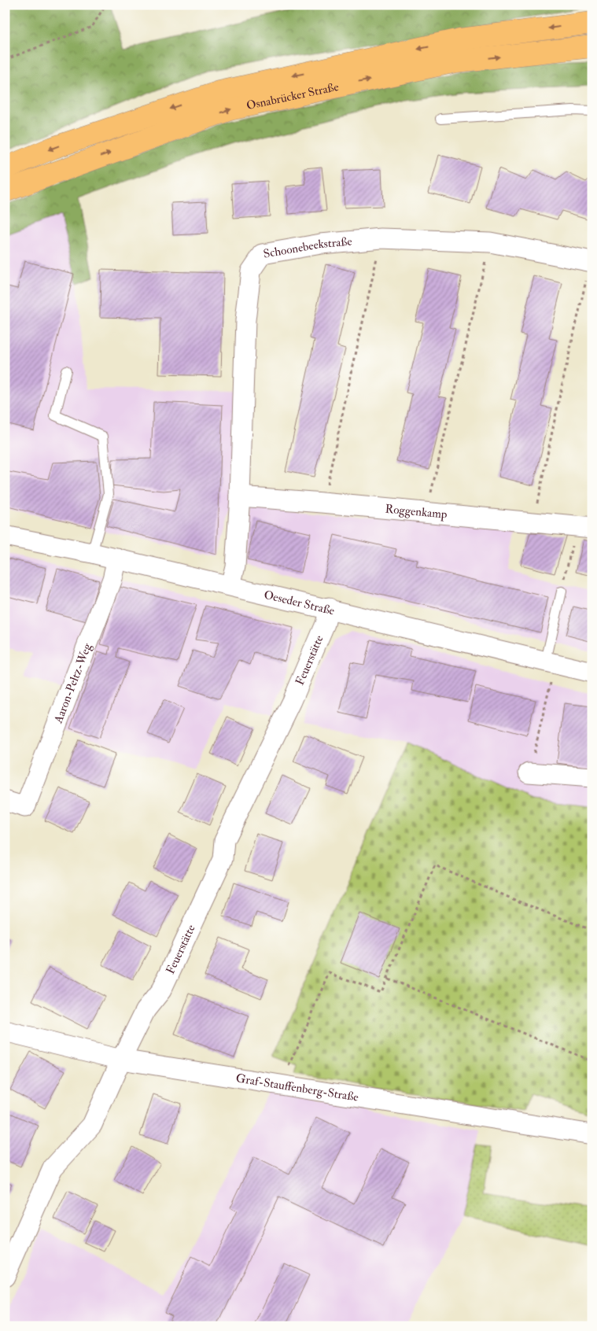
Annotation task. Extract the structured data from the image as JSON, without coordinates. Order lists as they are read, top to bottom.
{
  "streets": {
    "highway": ["Osnabrücker Straße"],
    "street": [
      "Schoonebeekstraße",
      "Roggenkamp",
      "Oeseder Straße",
      "Feuerstätte",
      "Aaron-Peltz-Weg",
      "Graf-Stauffenberg-Straße"
    ]
  },
  "crossings": [
    ["Schoonebeekstraße", "Roggenkamp"],
    ["Schoonebeekstraße", "Oeseder Straße"],
    ["Oeseder Straße", "Feuerstätte"],
    ["Oeseder Straße", "Aaron-Peltz-Weg"],
    ["Feuerstätte", "Graf-Stauffenberg-Straße"]
  ]
}
